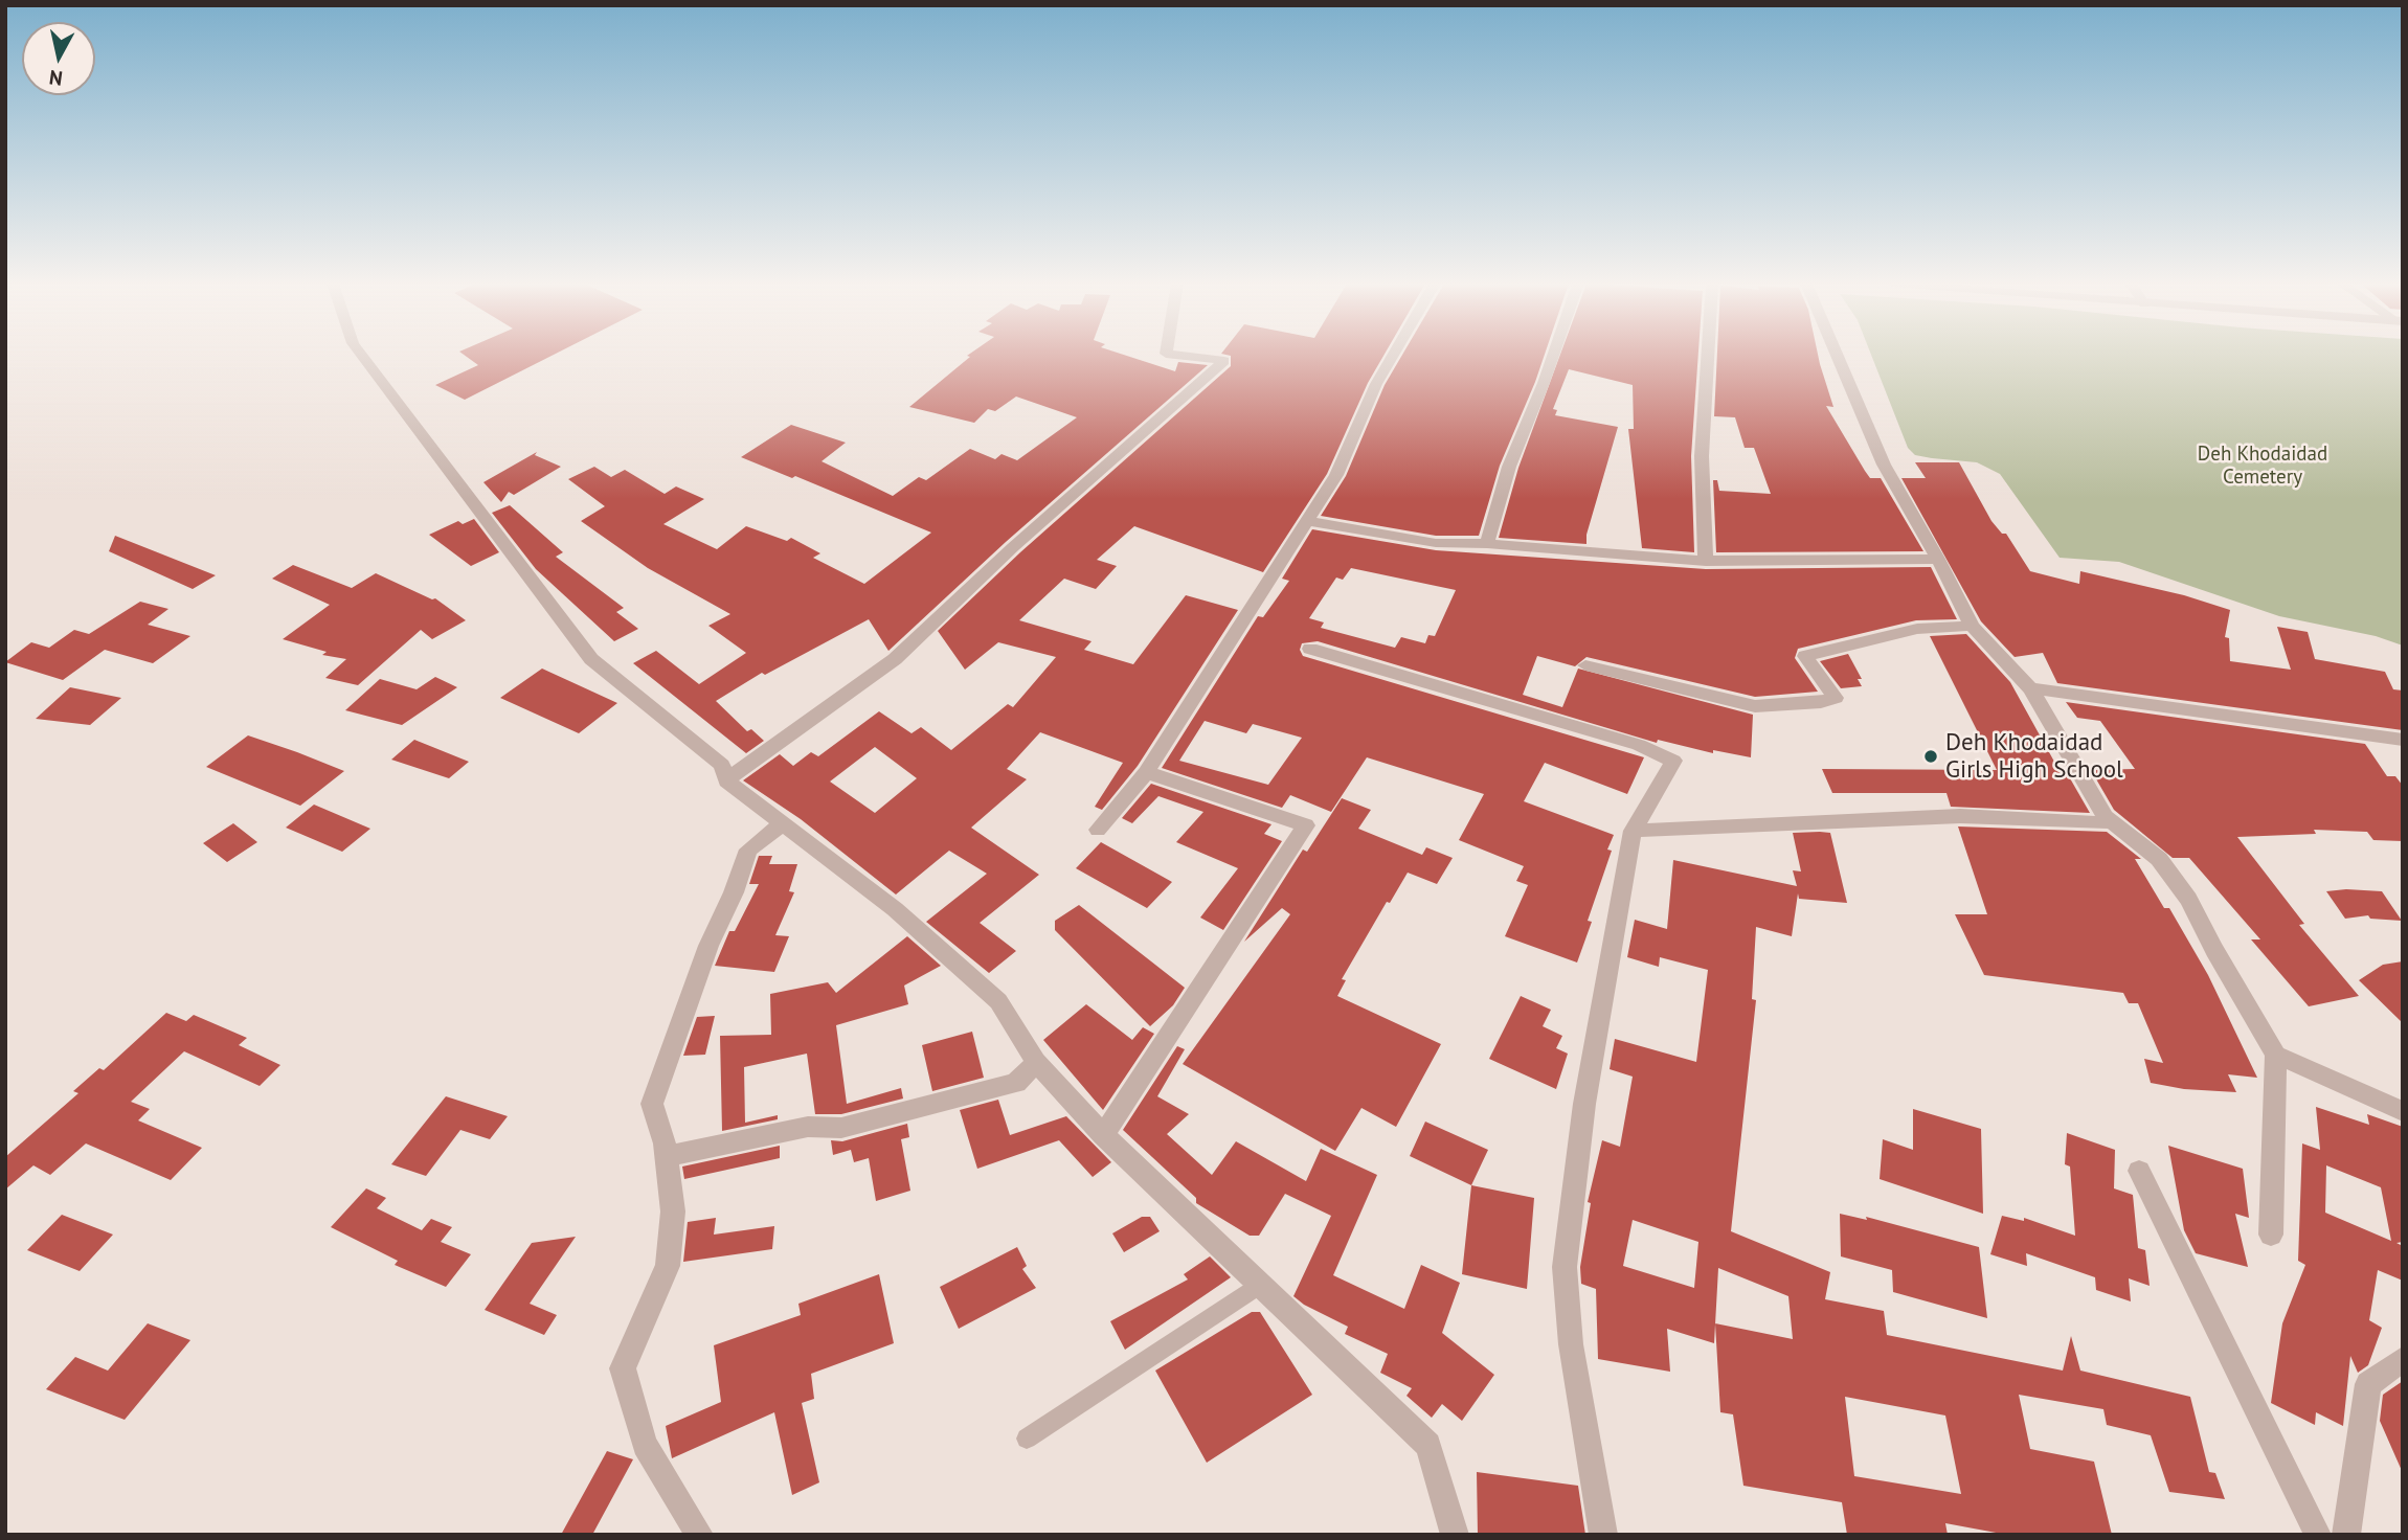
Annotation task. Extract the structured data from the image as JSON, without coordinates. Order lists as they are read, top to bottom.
{
  "parks": ["Deh Khodaidad Cemetery"],
  "places": ["Deh Khodaidad Girls High School"],
  "north": "bottom"
}
